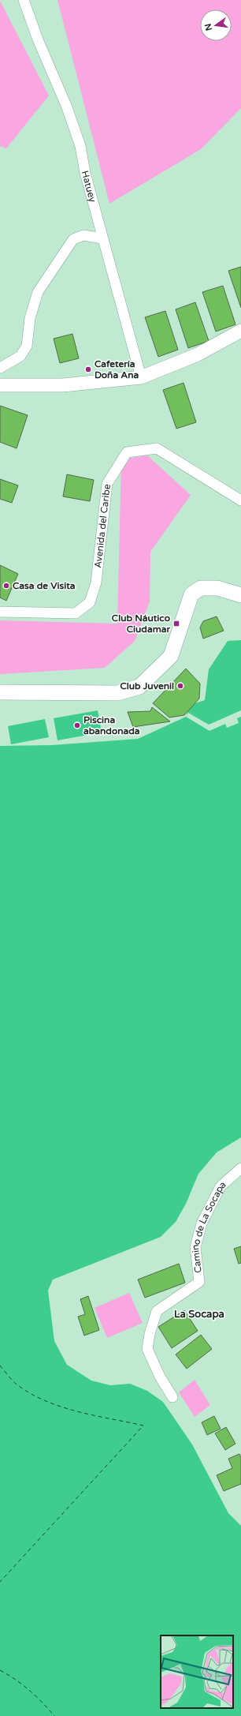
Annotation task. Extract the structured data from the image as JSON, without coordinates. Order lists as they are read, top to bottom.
{
  "streets": {
    "street": ["Hatuey", "Avenida del Caribe", "Camino de La Socapa"]
  },
  "districts": ["La Socapa"],
  "places": {
    "other": [
      "Cafetería Doña Ana",
      "Casa de Visita",
      "Club Juvenil",
      "Piscina abandonada"
    ],
    "transit": ["Club Náutico Ciudamar"]
  },
  "north": "left"
}
